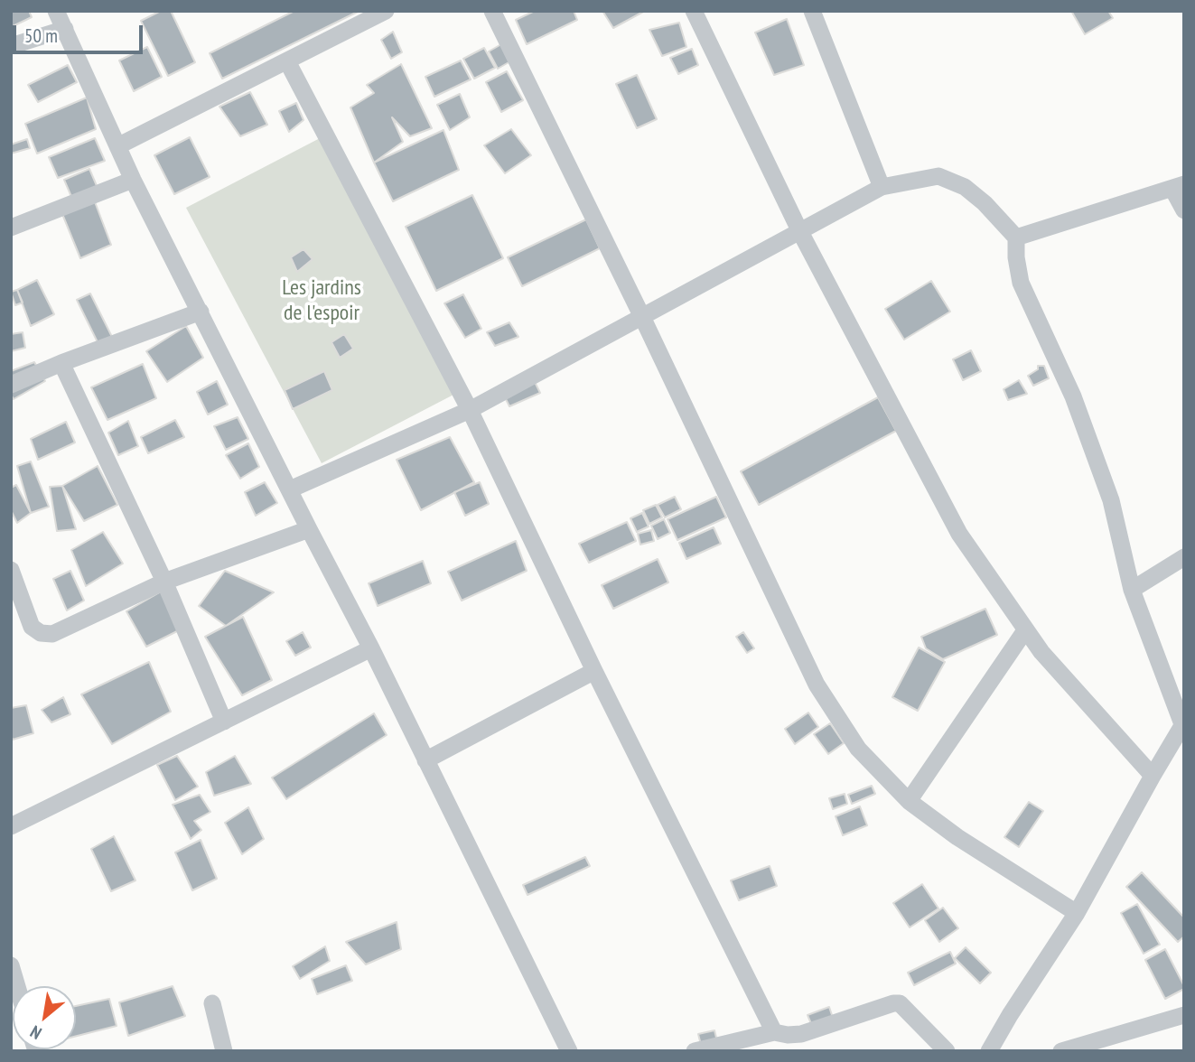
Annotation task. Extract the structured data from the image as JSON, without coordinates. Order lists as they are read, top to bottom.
{
  "parks": ["Les jardins de l'espoir"],
  "scale_bar": "50 m",
  "north": "bottom left"
}
